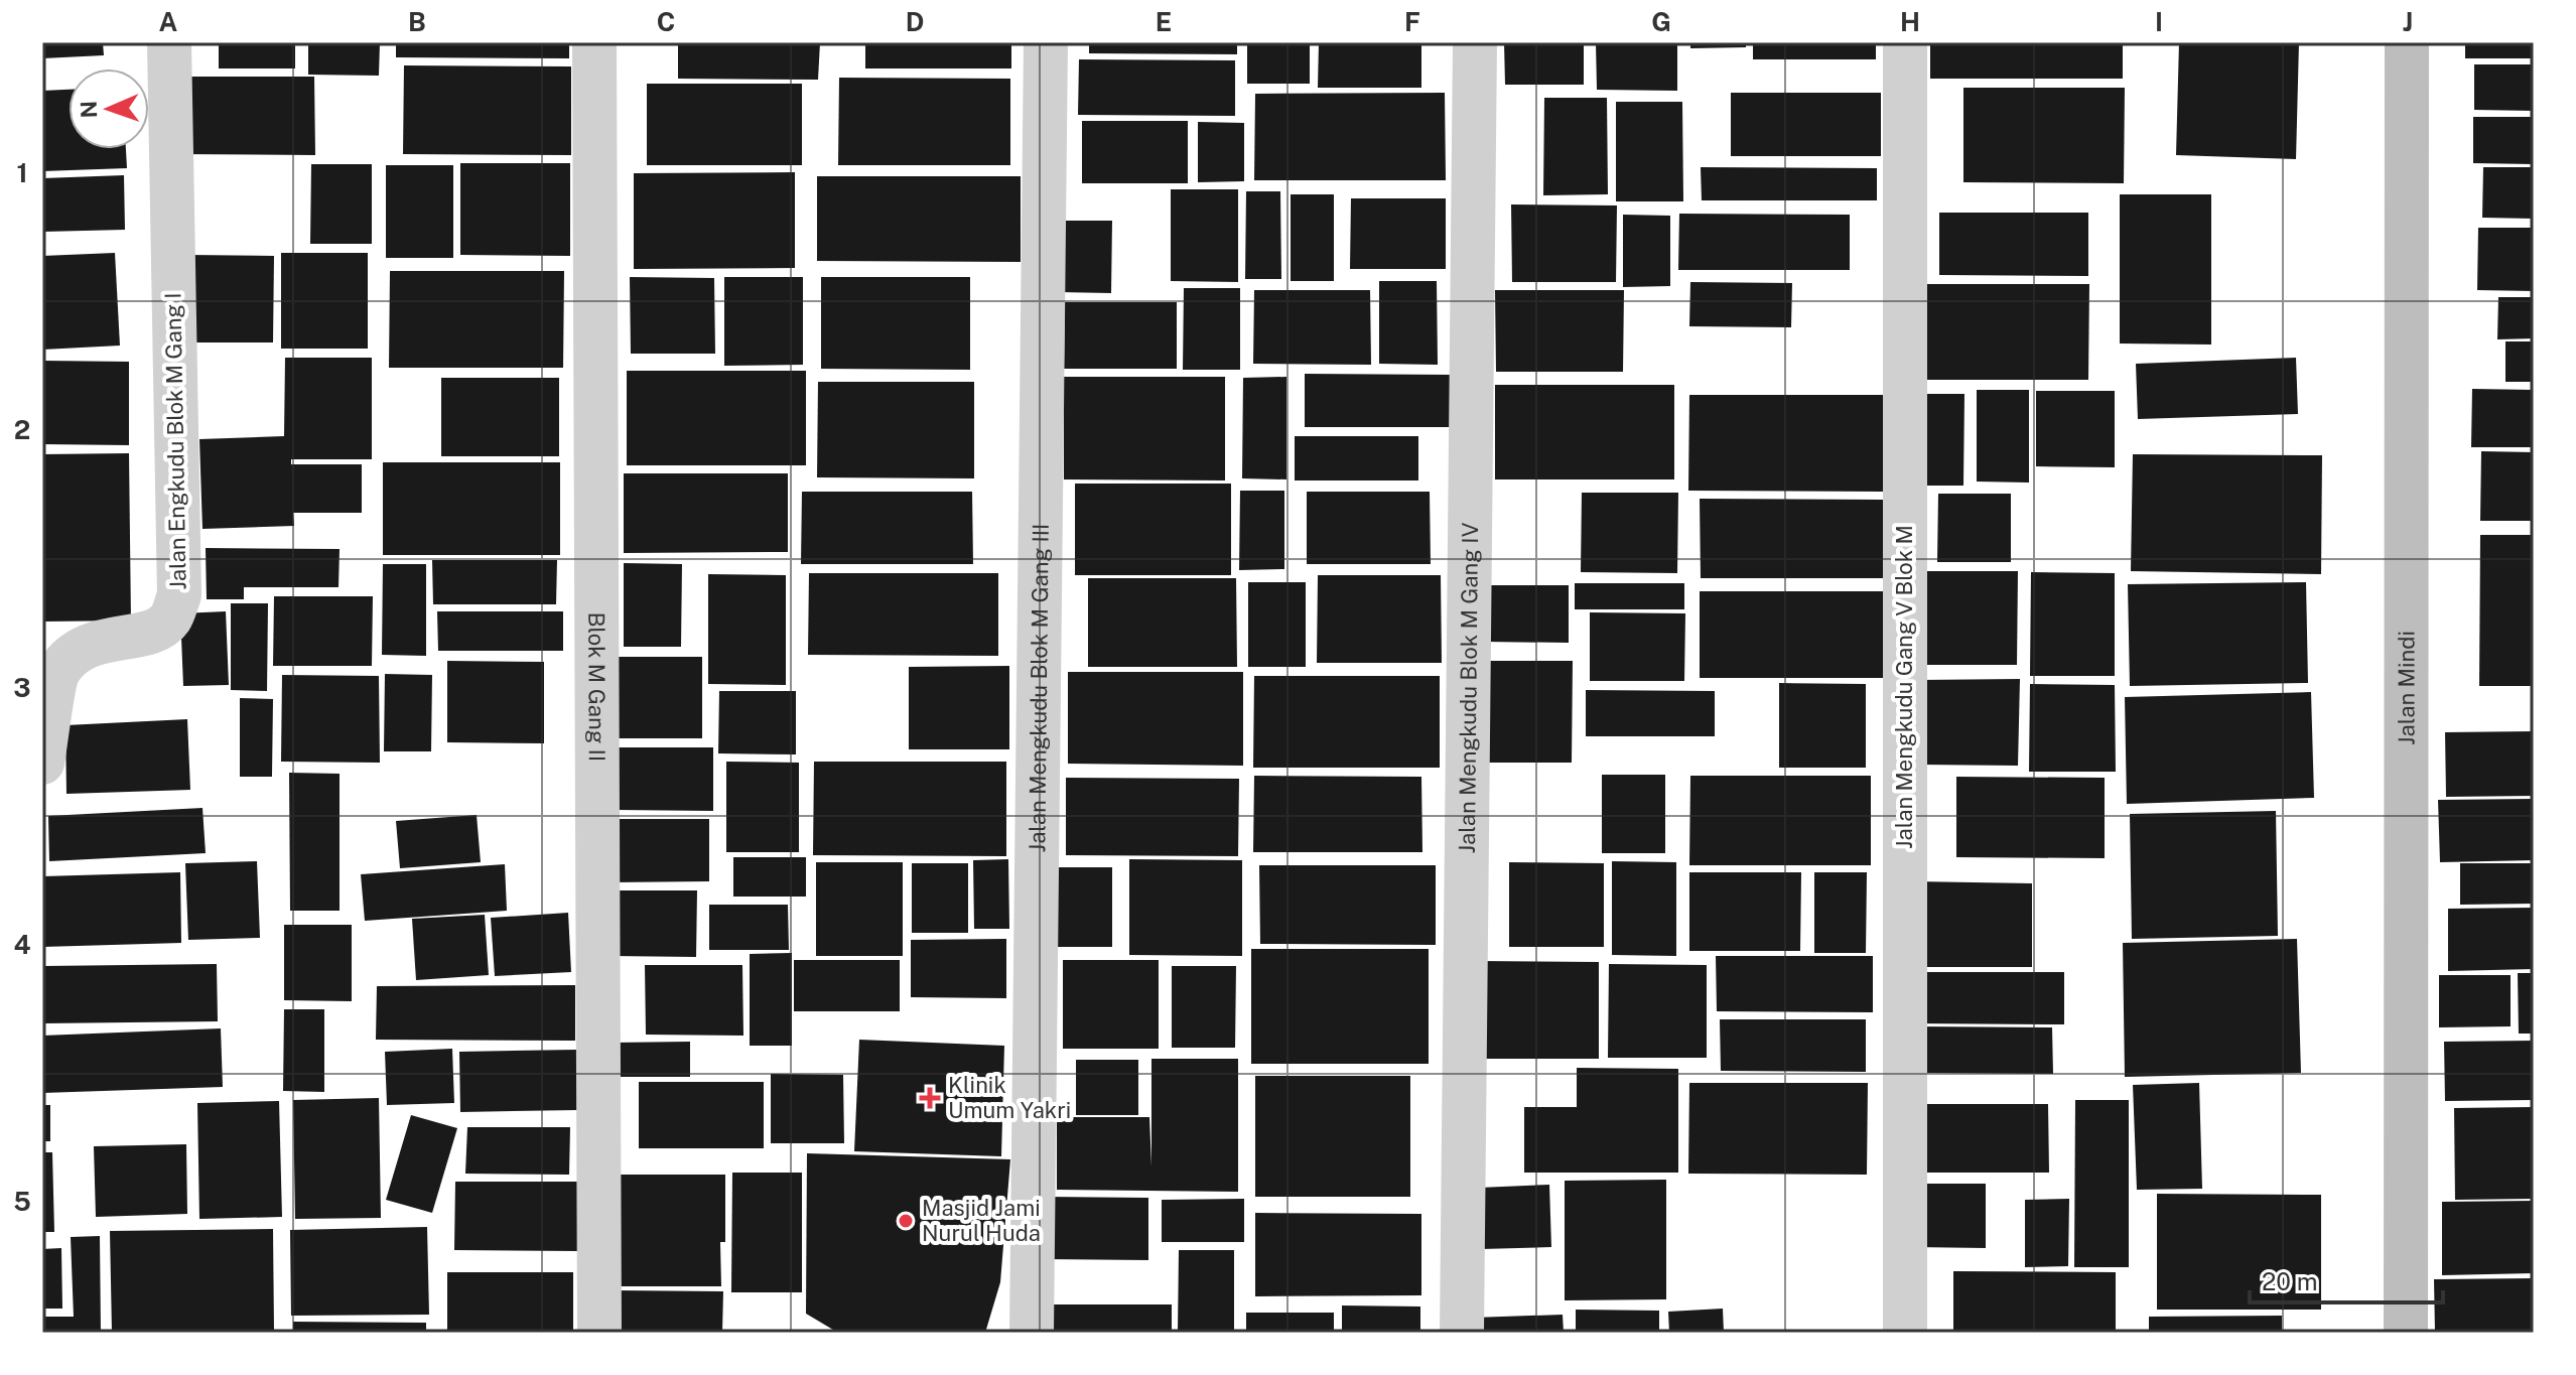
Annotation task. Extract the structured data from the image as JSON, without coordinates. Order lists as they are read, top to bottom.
{
  "streets": {
    "street": [
      "Jalan Engkudu Blok M Gang I",
      "Blok M Gang II",
      "Jalan Mengkudu Blok M Gang III",
      "Jalan Mengkudu Gang V Blok M",
      "Jalan Mindi",
      "Jalan Mengkudu Blok M Gang IV"
    ]
  },
  "places": {
    "health": ["Klinik Umum Yakri"],
    "other": ["Masjid Jami Nurul Huda"]
  },
  "scale_bar": "20 m",
  "north": "left",
  "grid": {
    "columns": [
      "A",
      "B",
      "C",
      "D",
      "E",
      "F",
      "G",
      "H",
      "I",
      "J"
    ],
    "rows": [
      "1",
      "2",
      "3",
      "4",
      "5"
    ]
  }
}
